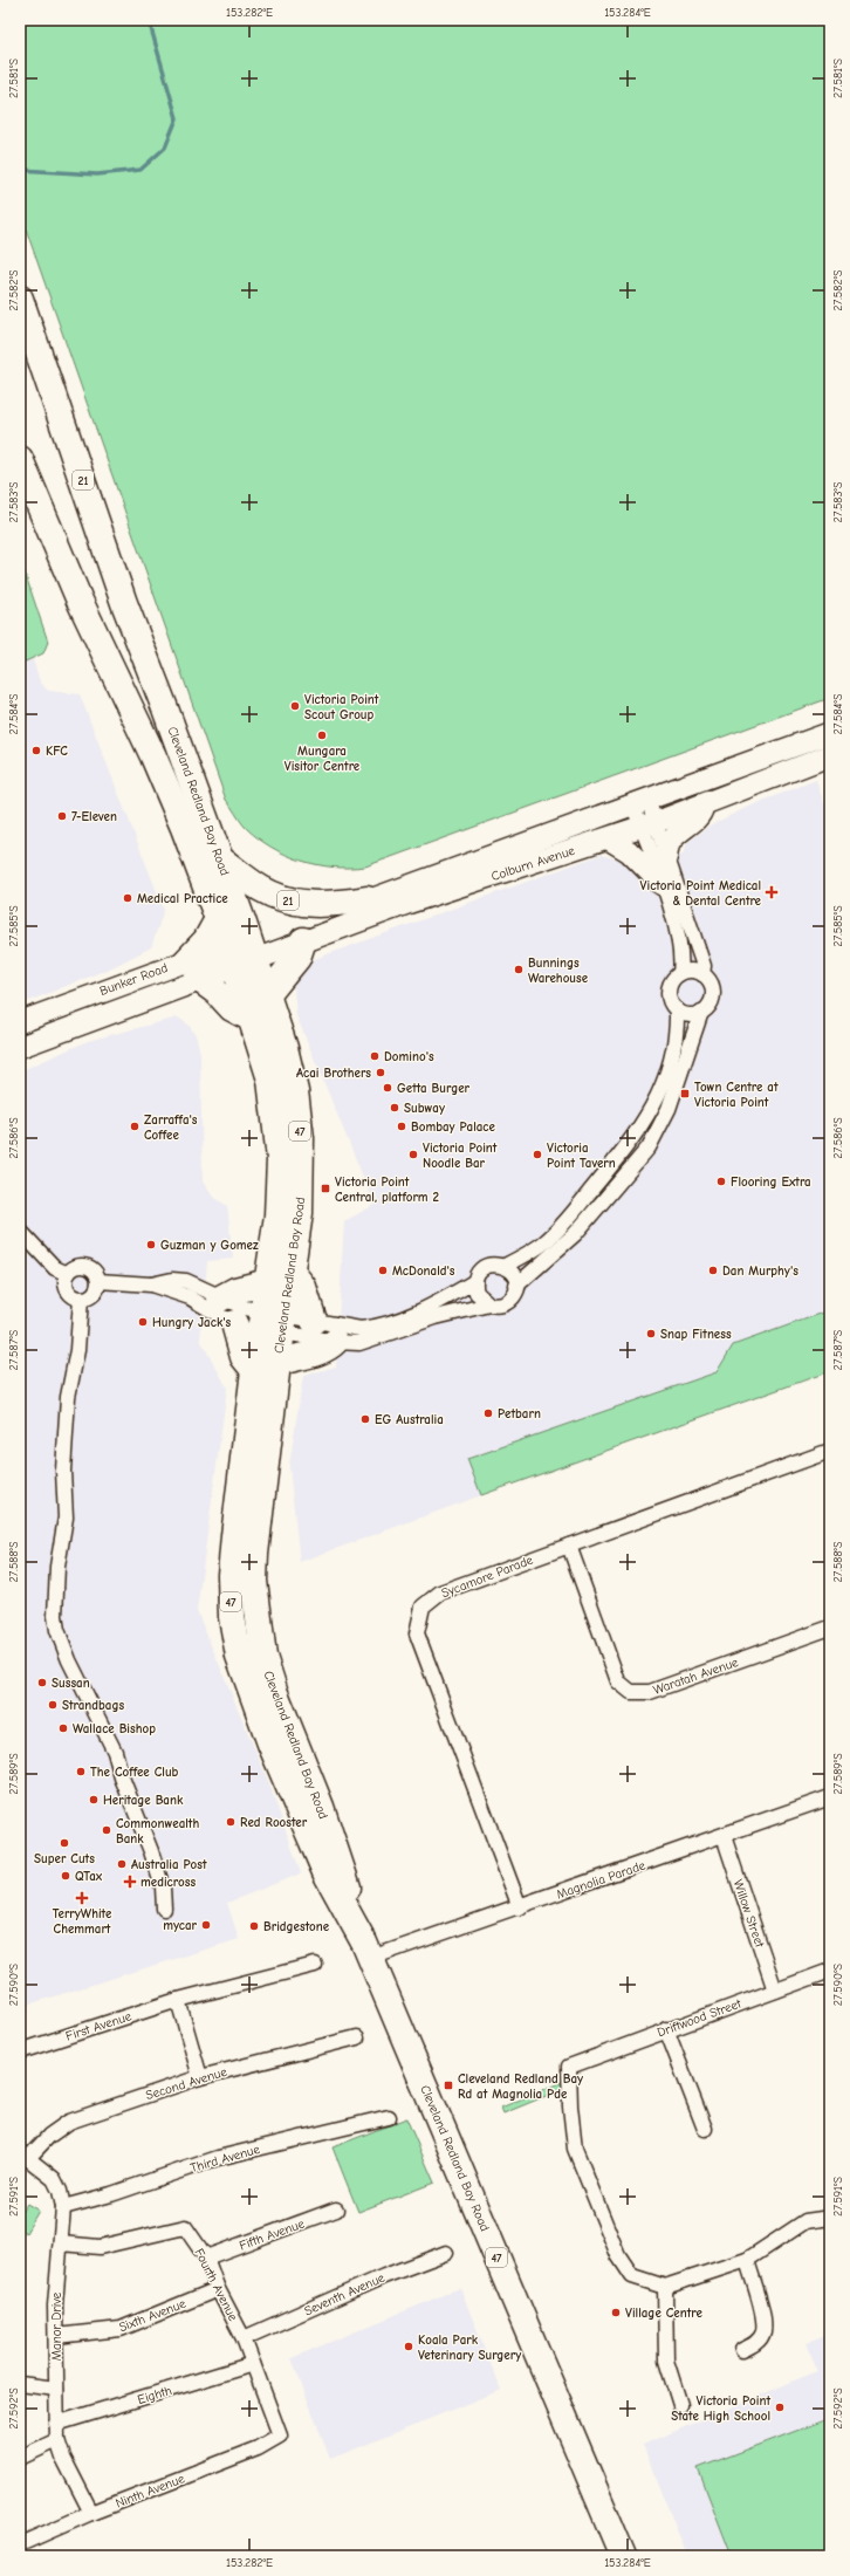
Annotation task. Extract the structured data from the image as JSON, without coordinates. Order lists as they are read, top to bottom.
{
  "streets": {
    "highway": ["21", "Cleveland Redland Bay Road", "47"],
    "main road": ["Colburn Avenue", "Bunker Road"],
    "street": [
      "Sycamore Parade",
      "Waratah Avenue",
      "Magnolia Parade",
      "Willow Street",
      "Driftwood Street",
      "First Avenue",
      "Second Avenue",
      "Third Avenue",
      "Fifth Avenue",
      "Fourth Avenue",
      "Seventh Avenue",
      "Sixth Avenue",
      "Manor Drive",
      "Eighth",
      "Ninth Avenue"
    ]
  },
  "crossings": [
    ["21", "Cleveland Redland Bay Road"],
    ["21", "Colburn Avenue"],
    ["Cleveland Redland Bay Road", "Colburn Avenue"],
    ["Cleveland Redland Bay Road", "Bunker Road"],
    ["Cleveland Redland Bay Road", "Magnolia Parade"],
    ["Colburn Avenue", "Bunker Road"],
    ["Sycamore Parade", "Waratah Avenue"],
    ["Sycamore Parade", "Magnolia Parade"],
    ["Magnolia Parade", "Willow Street"],
    ["Willow Street", "Driftwood Street"],
    ["Second Avenue", "Manor Drive"],
    ["Third Avenue", "Manor Drive"],
    ["Fifth Avenue", "Fourth Avenue"],
    ["Fourth Avenue", "Seventh Avenue"],
    ["Fourth Avenue", "Sixth Avenue"],
    ["Fourth Avenue", "Manor Drive"],
    ["Fourth Avenue", "Eighth"],
    ["Fourth Avenue", "Ninth Avenue"],
    ["Sixth Avenue", "Manor Drive"],
    ["Manor Drive", "Eighth"],
    ["Manor Drive", "Ninth Avenue"]
  ],
  "places": {
    "other": [
      "Victoria Point Scout Group",
      "Mungara Visitor Centre",
      "KFC",
      "7-Eleven",
      "Medical Practice",
      "Bunnings Warehouse",
      "Domino's",
      "Acai Brothers",
      "Getta Burger",
      "Subway",
      "Zarraffa's Coffee",
      "Bombay Palace",
      "Victoria Point Noodle Bar",
      "Victoria Point Tavern",
      "Flooring Extra",
      "Guzman y Gomez",
      "McDonald's",
      "Dan Murphy's",
      "Hungry Jack's",
      "Snap Fitness",
      "Petbarn",
      "EG Australia",
      "Sussan",
      "Strandbags",
      "Wallace Bishop",
      "The Coffee Club",
      "Heritage Bank",
      "Red Rooster",
      "Commonwealth Bank",
      "Super Cuts",
      "Australia Post",
      "QTax",
      "mycar",
      "Bridgestone",
      "Village Centre",
      "Koala Park Veterinary Surgery",
      "Victoria Point State High School"
    ],
    "health": ["Victoria Point Medical & Dental Centre", "medicross", "TerryWhite Chemmart"],
    "transit": ["Town Centre at Victoria Point", "Victoria Point Central, platform 2", "Cleveland Redland Bay Rd at Magnolia Pde"]
  },
  "coordinates": [
    "153.282°E",
    "153.284°E",
    "27.581°S",
    "27.582°S",
    "27.583°S",
    "27.584°S",
    "27.585°S",
    "27.586°S",
    "27.587°S",
    "27.588°S",
    "27.589°S",
    "27.590°S",
    "27.591°S",
    "27.592°S"
  ]
}
